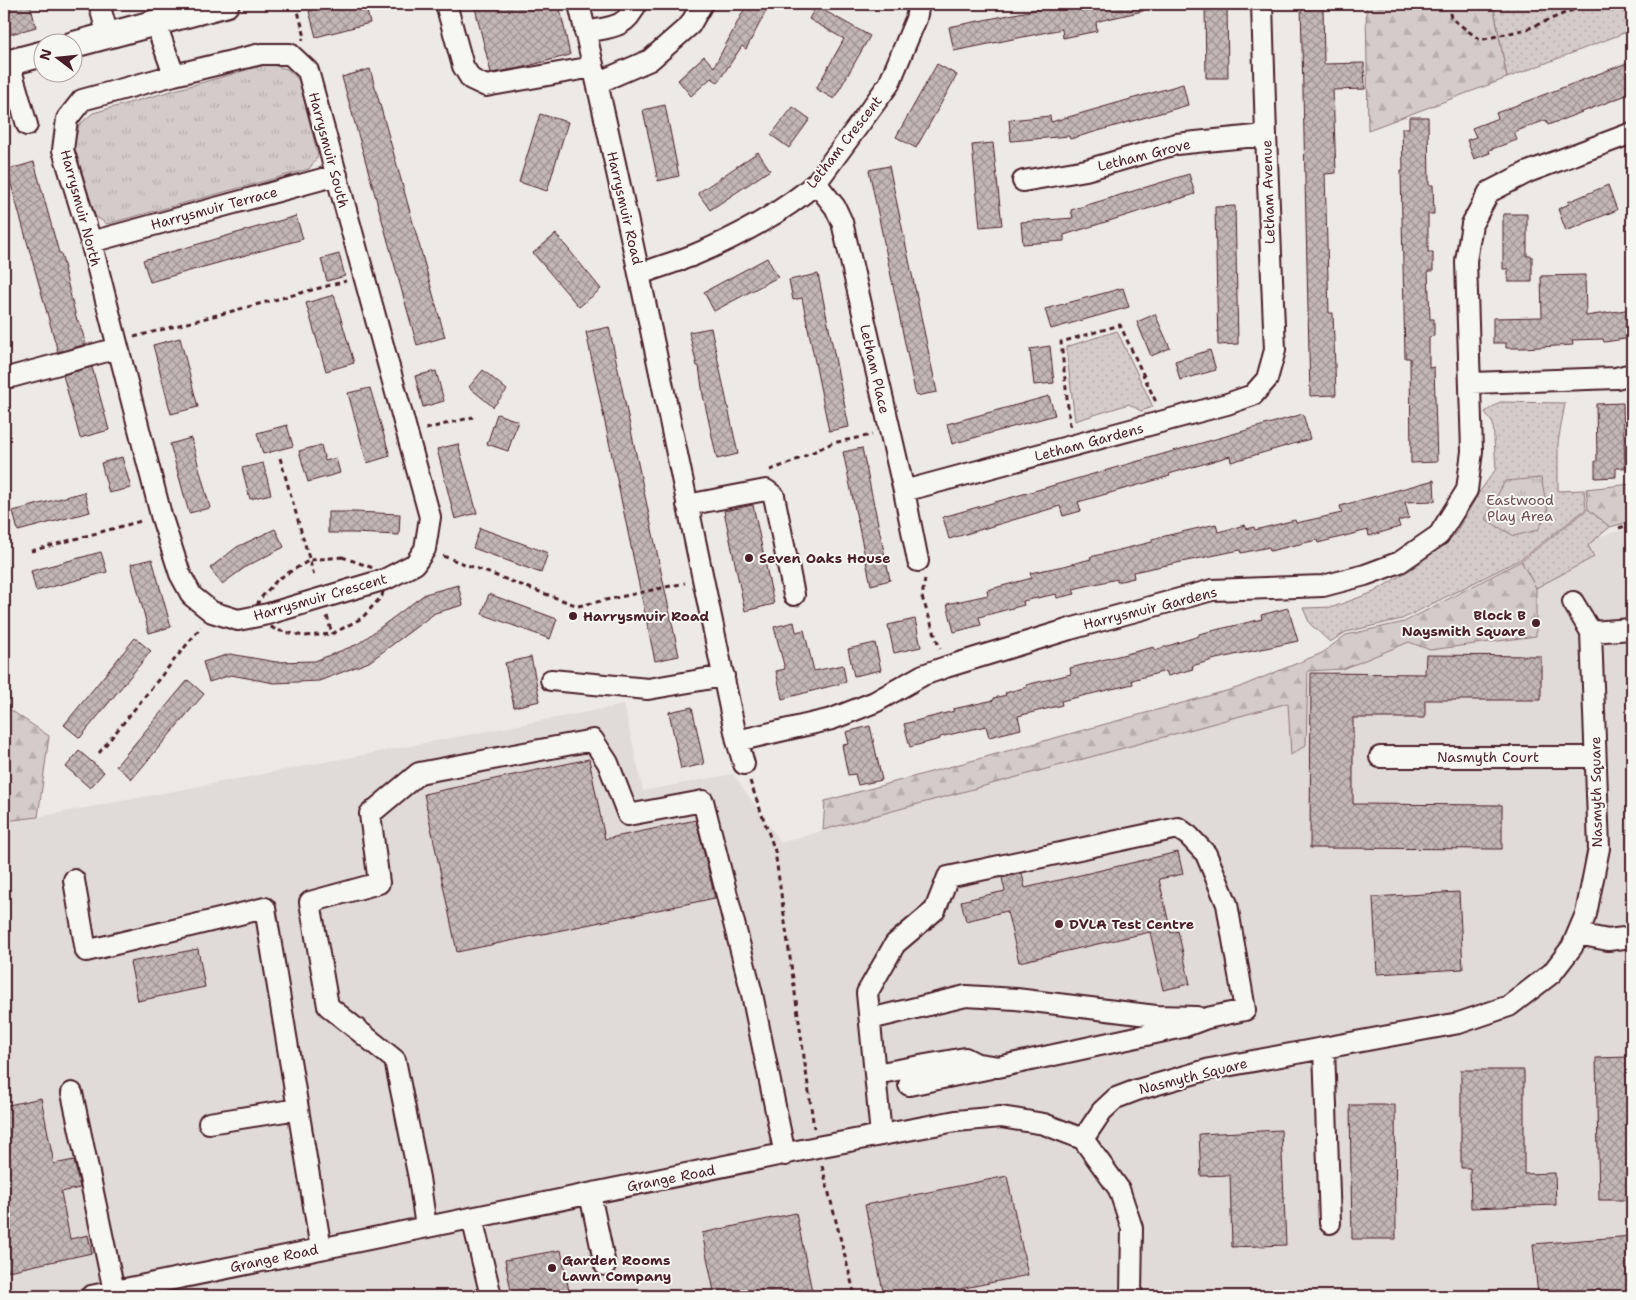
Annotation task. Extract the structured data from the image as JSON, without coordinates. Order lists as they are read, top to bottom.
{
  "streets": {
    "street": [
      "Letham Crescent",
      "Harrysmuir South",
      "Letham Grove",
      "Letham Avenue",
      "Harrysmuir North",
      "Harrysmuir Terrace",
      "Harrysmuir Road",
      "Letham Place",
      "Letham Gardens",
      "Harrysmuir Crescent",
      "Harrysmuir Gardens",
      "Nasmyth Court",
      "Nasmyth Square",
      "Grange Road"
    ]
  },
  "crossings": [
    ["Letham Crescent", "Harrysmuir Road"],
    ["Letham Crescent", "Letham Place"],
    ["Harrysmuir South", "Harrysmuir Terrace"],
    ["Letham Grove", "Letham Avenue"],
    ["Letham Avenue", "Letham Gardens"],
    ["Harrysmuir North", "Harrysmuir Terrace"],
    ["Harrysmuir North", "Harrysmuir Crescent"],
    ["Harrysmuir Road", "Harrysmuir Gardens"],
    ["Letham Place", "Letham Gardens"],
    ["Nasmyth Court", "Nasmyth Square"],
    ["Nasmyth Square", "Grange Road"]
  ],
  "parks": ["Eastwood Play Area"],
  "places": [
    "Seven Oaks House",
    "Harrysmuir Road",
    "Block B Naysmith Square",
    "DVLA Test Centre",
    "Garden Rooms Lawn Company"
  ],
  "north": "left"
}
